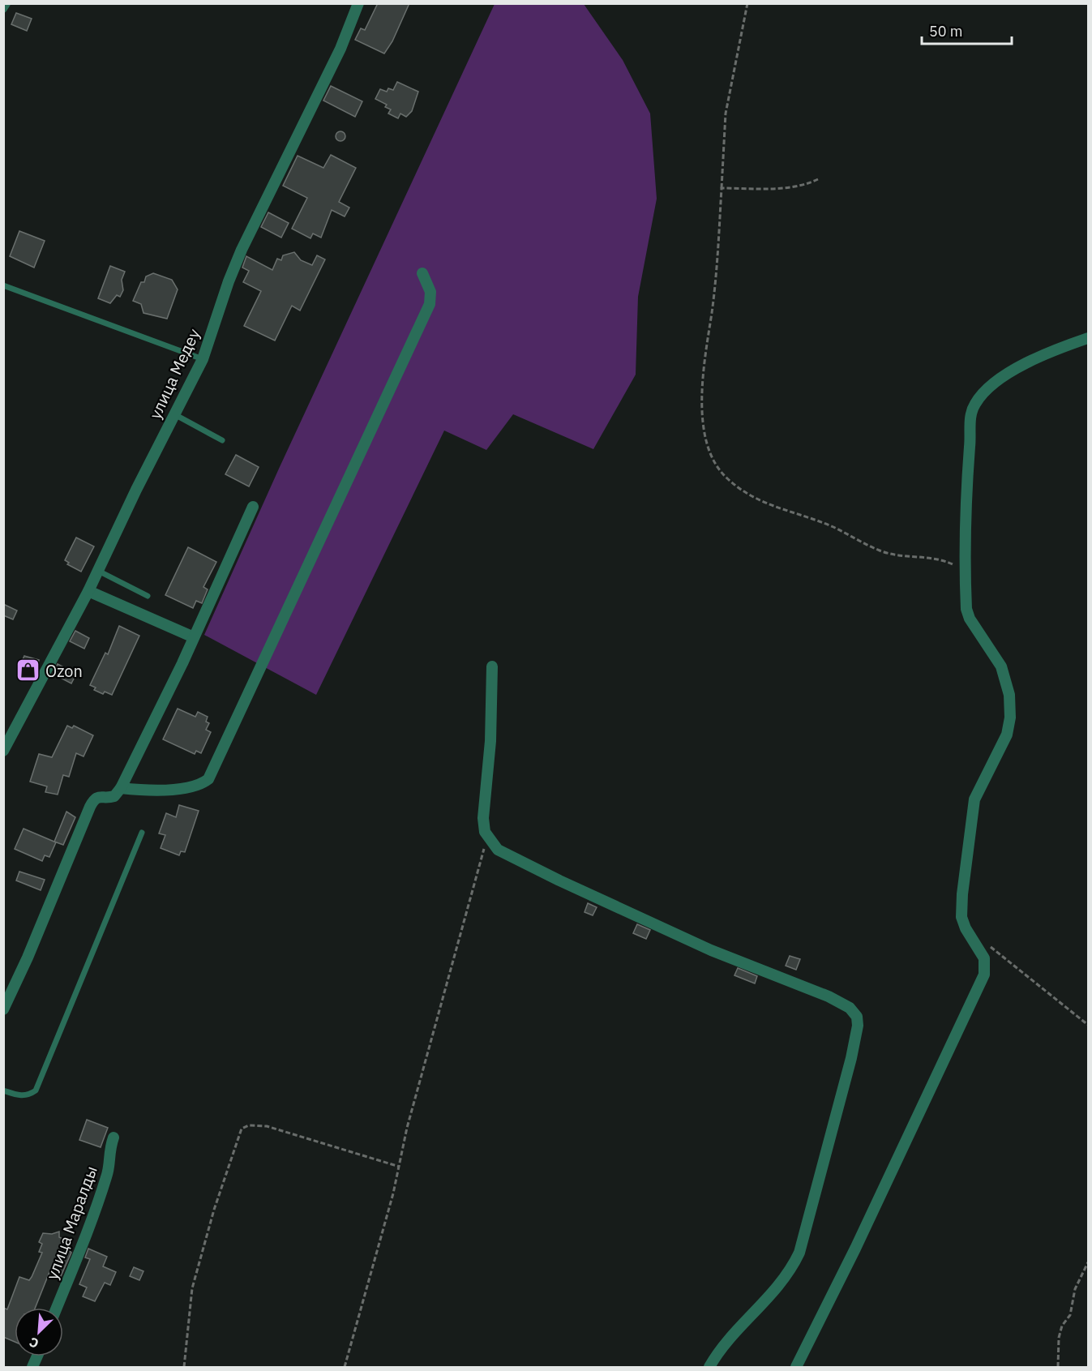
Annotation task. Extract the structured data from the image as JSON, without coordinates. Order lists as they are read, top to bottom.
{
  "streets": {
    "street": ["улица Медеу", "улица Маралды"]
  },
  "places": {
    "shop": ["Ozon"]
  },
  "scale_bar": "50 m",
  "north": "bottom left"
}
